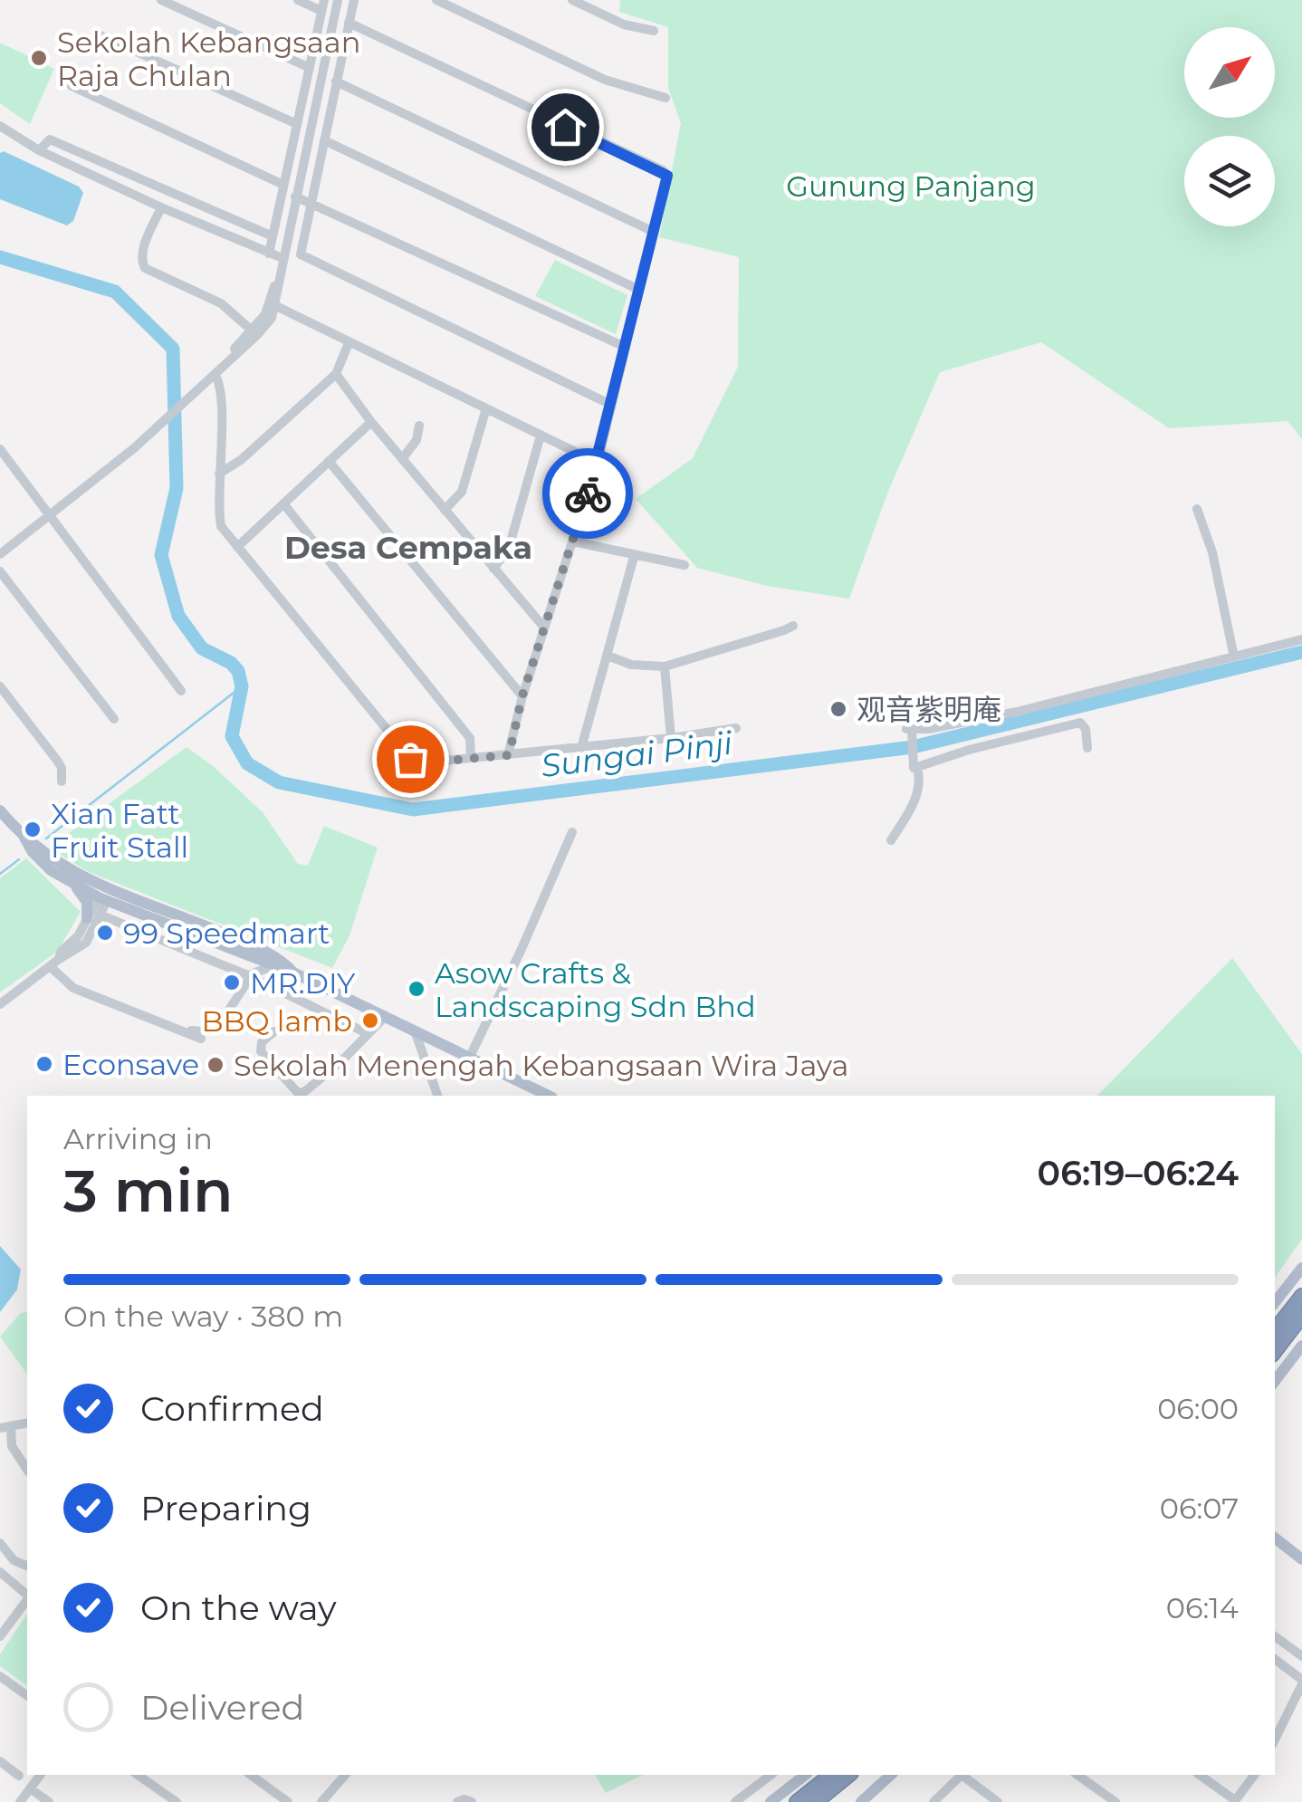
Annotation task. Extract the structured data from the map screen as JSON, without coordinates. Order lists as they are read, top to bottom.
{
  "districts": ["Desa Cempaka"],
  "water": ["Sungai Pinji"],
  "parks": ["Gunung Panjang"],
  "places": [
    "Sekolah Kebangsaan Raja Chulan",
    "观音紫明庵",
    "Xian Fatt Fruit Stall",
    "99 Speedmart",
    "MR.DIY",
    "Asow Crafts & Landscaping Sdn Bhd",
    "BBQ lamb",
    "Econsave",
    "Sekolah Menengah Kebangsaan Wira Jaya"
  ],
  "north": "top right",
  "page": {
    "heading": ["3 min", "Arriving in", "06:19–06:24"],
    "bar": "On the way · 380 m",
    "list": [
      ["Confirmed", "06:00"],
      ["Preparing", "06:07"],
      ["On the way", "06:14"],
      "Delivered"
    ]
  }
}
